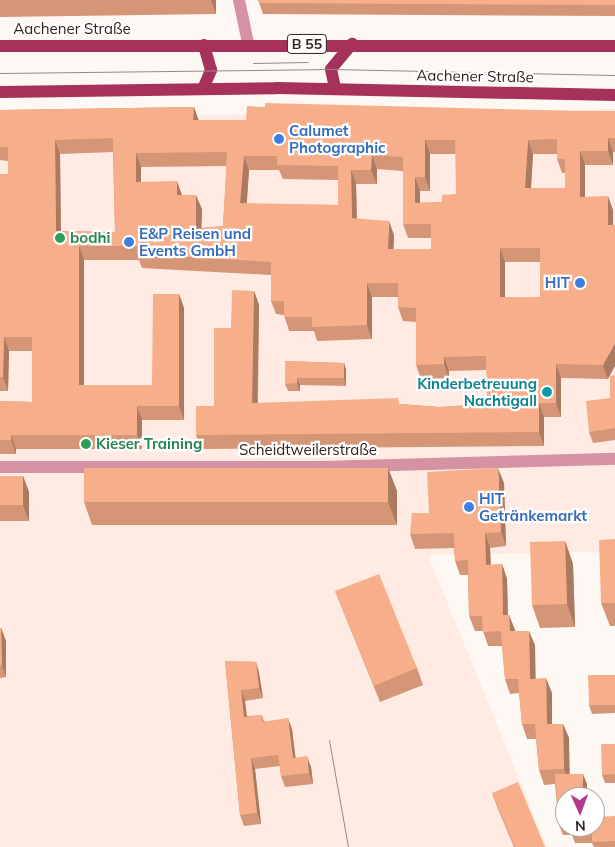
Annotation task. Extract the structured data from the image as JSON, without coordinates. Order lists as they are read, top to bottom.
{
  "streets": {
    "main road": ["Aachener Straße", "B 55"],
    "street": ["Scheidtweilerstraße"]
  },
  "places": [
    "Calumet Photographic",
    "bodhi",
    "E&P Reisen und Events GmbH",
    "HIT",
    "Kinderbetreuung Nachtigall",
    "Kieser Training",
    "HIT Getränkemarkt"
  ],
  "north": "bottom"
}
